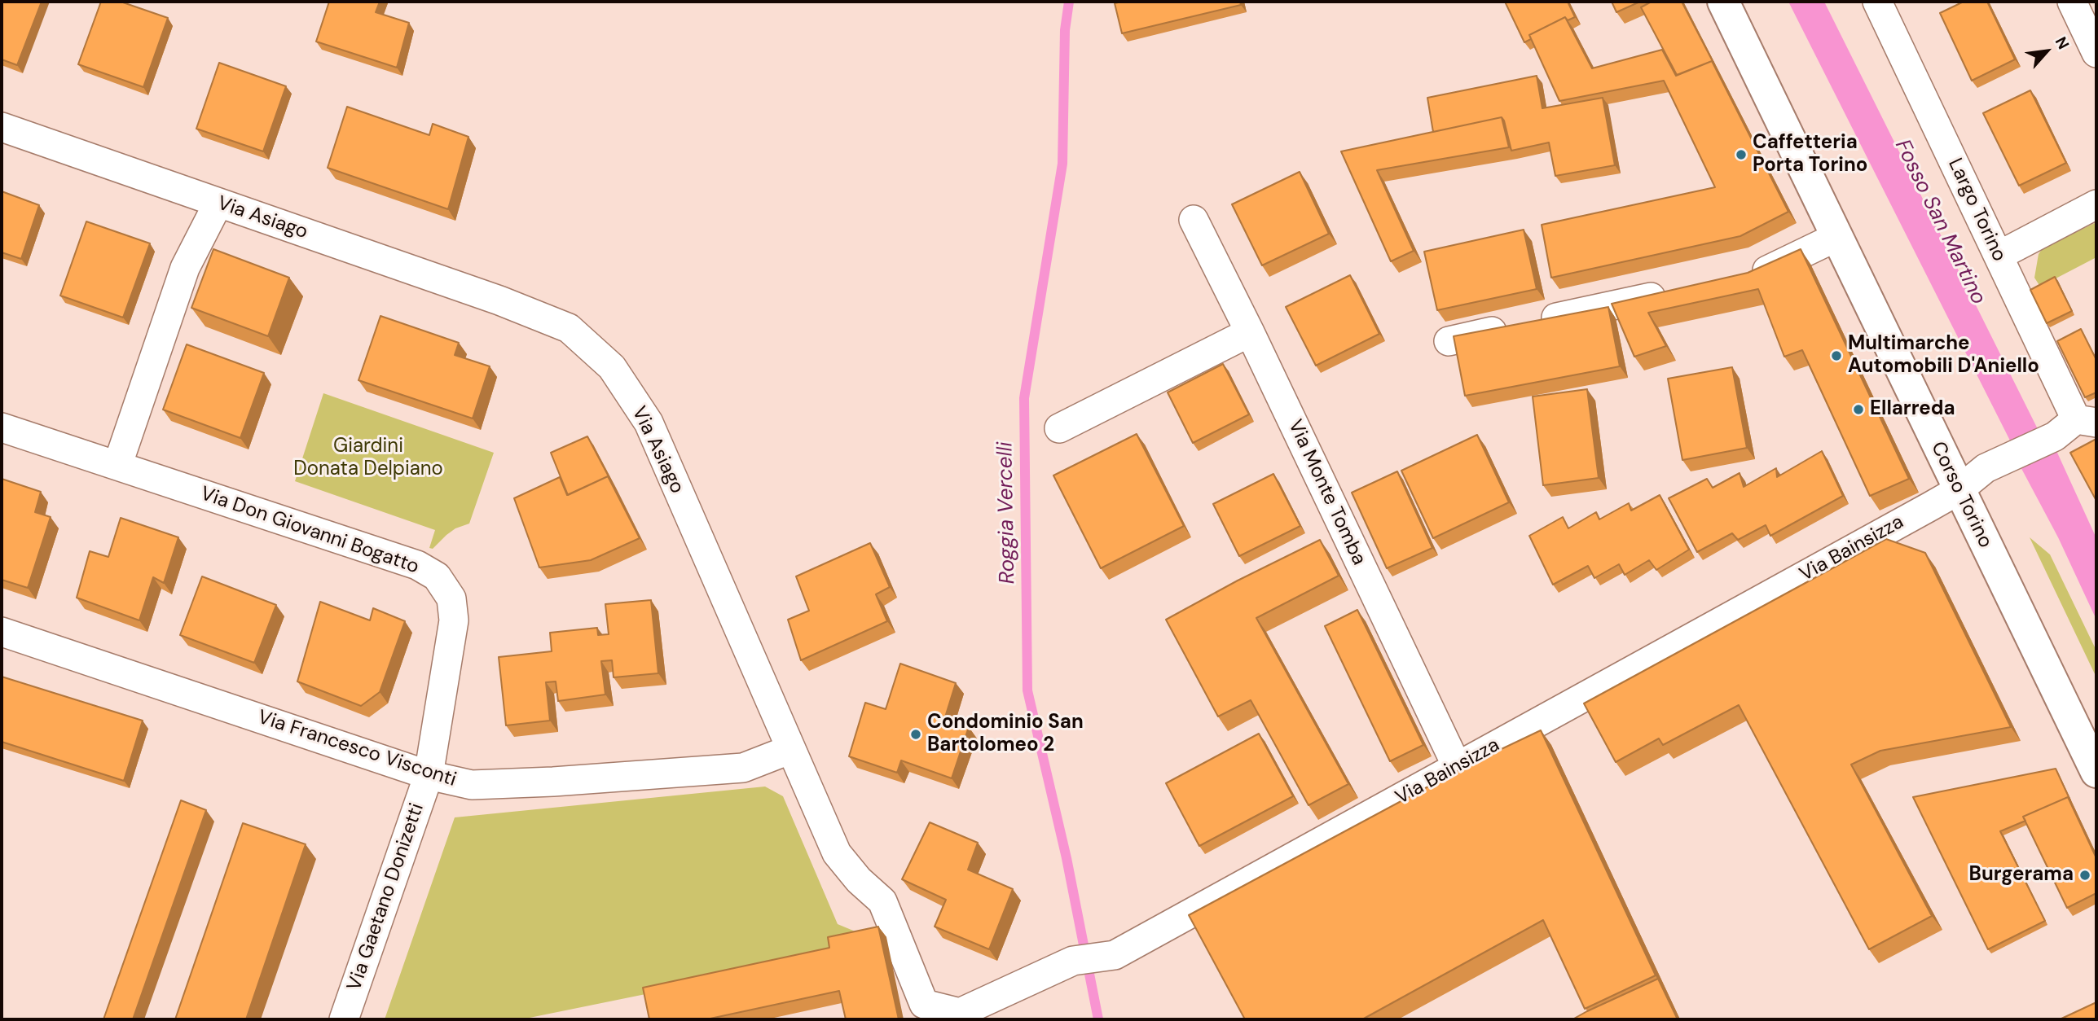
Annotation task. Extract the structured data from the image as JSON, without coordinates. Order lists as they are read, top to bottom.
{
  "streets": {
    "main road": ["Corso Torino"],
    "street": [
      "Largo Torino",
      "Via Asiago",
      "Via Monte Tomba",
      "Via Don Giovanni Bogatto",
      "Via Bainsizza",
      "Via Francesco Visconti",
      "Via Gaetano Donizetti"
    ]
  },
  "crossings": [
    ["Largo Torino", "Via Bainsizza"],
    ["Via Asiago", "Via Bainsizza"],
    ["Via Asiago", "Via Francesco Visconti"],
    ["Via Monte Tomba", "Via Bainsizza"],
    ["Corso Torino", "Via Bainsizza"],
    ["Via Don Giovanni Bogatto", "Via Francesco Visconti"],
    ["Via Don Giovanni Bogatto", "Via Gaetano Donizetti"],
    ["Via Francesco Visconti", "Via Gaetano Donizetti"]
  ],
  "water": ["Fosso San Martino", "Roggia Vercelli"],
  "parks": ["Giardini Donata Delpiano"],
  "places": [
    "Caffetteria Porta Torino",
    "Multimarche Automobili D'Aniello",
    "Ellarreda",
    "Condominio San Bartolomeo 2",
    "Burgerama"
  ],
  "north": "top right"
}
